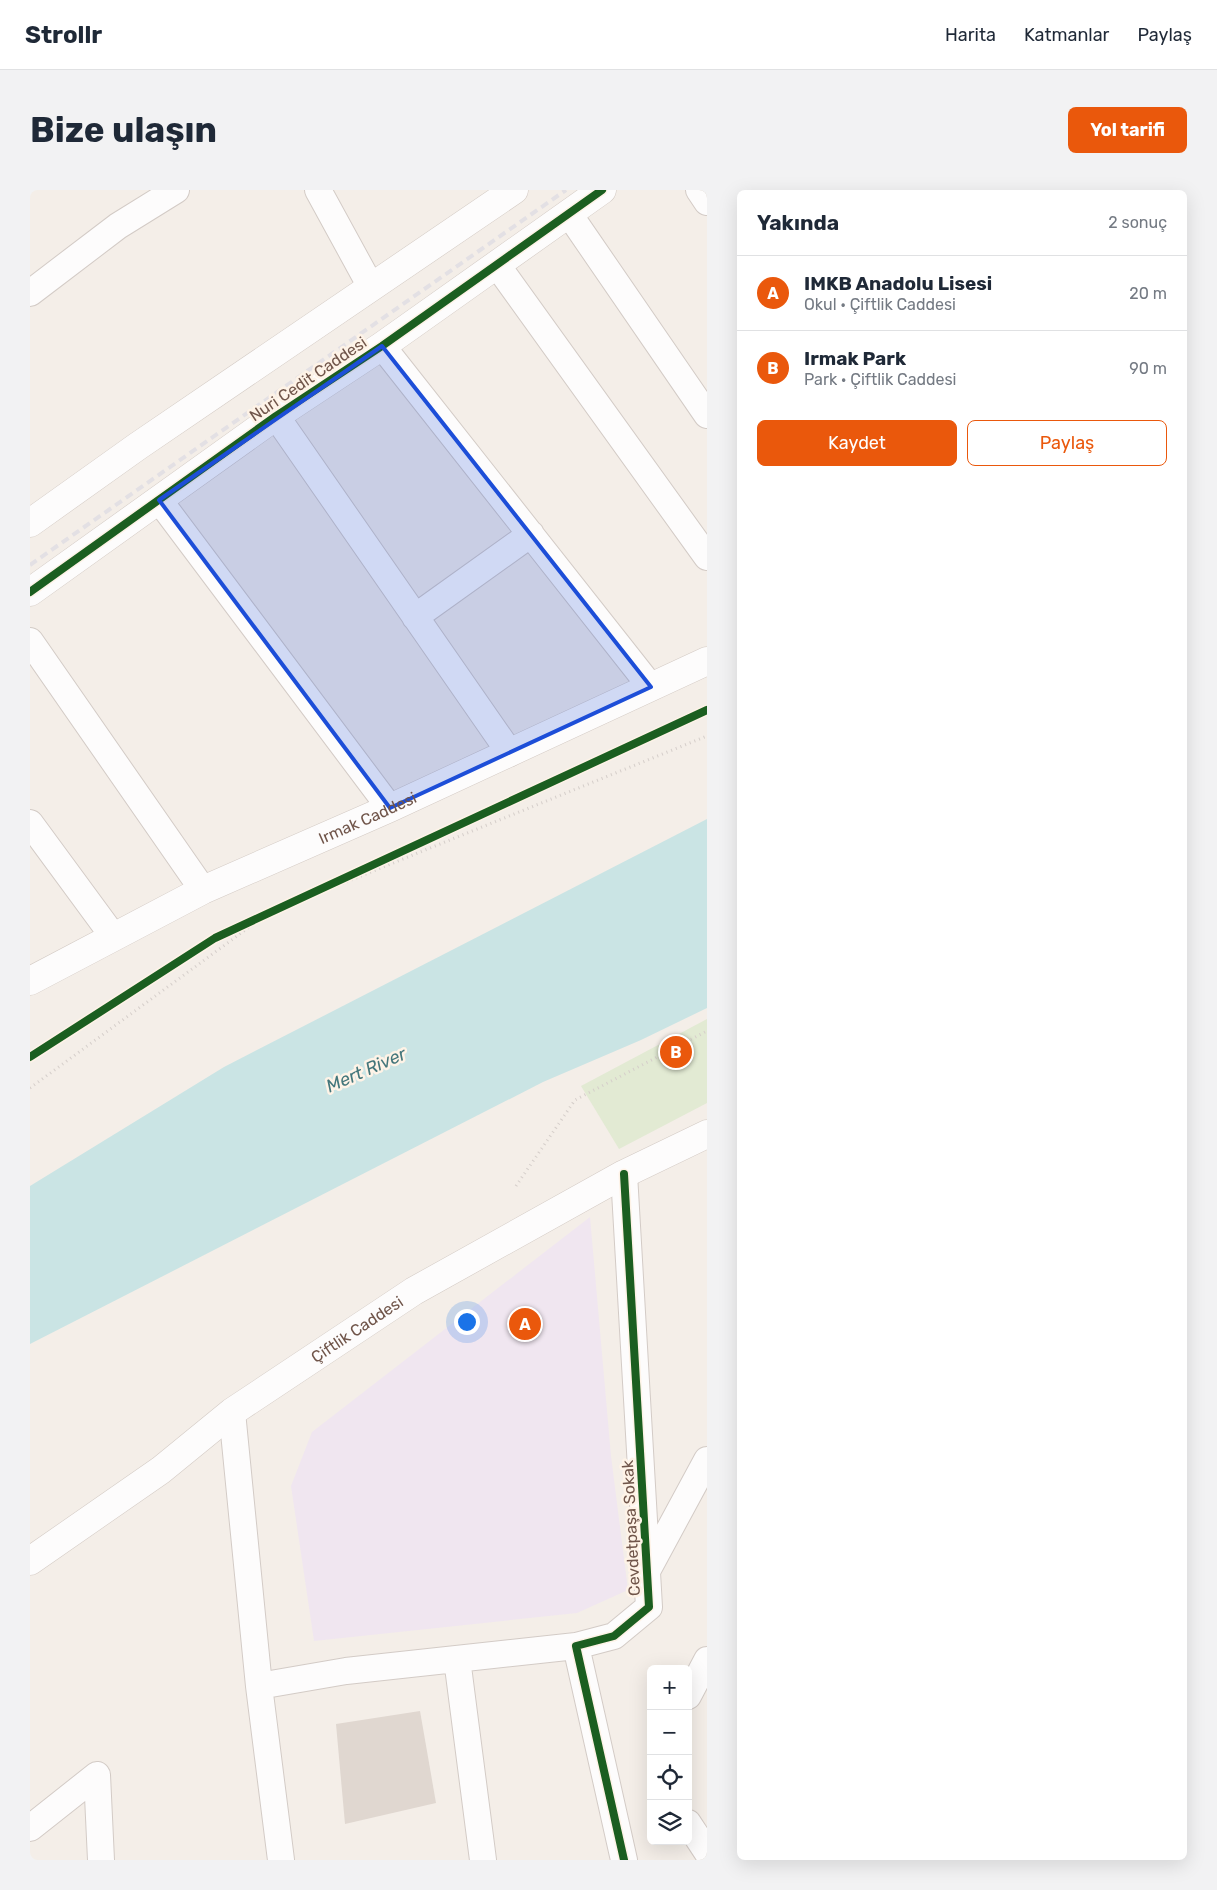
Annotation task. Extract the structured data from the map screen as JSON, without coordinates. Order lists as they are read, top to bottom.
{
  "streets": {
    "main road": ["Nuri Cedit Caddesi", "Irmak Caddesi", "Çiftlik Caddesi"],
    "street": ["Cevdetpaşa Sokak"]
  },
  "crossings": [
    ["Çiftlik Caddesi", "Cevdetpaşa Sokak"]
  ],
  "water": ["Mert River"],
  "page": {
    "header": "Strollr",
    "nav": ["Harita", "Katmanlar", "Paylaş"],
    "buttons": [
      "Yol tarifi",
      ["Kaydet", "Paylaş"]
    ],
    "title": "Bize ulaşın",
    "heading": ["Yakında", "2 sonuç"],
    "list": [
      {
        "mark": "A",
        "name": "IMKB Anadolu Lisesi",
        "note": "Okul · Çiftlik Caddesi",
        "value": "20 m"
      },
      {
        "mark": "B",
        "name": "Irmak Park",
        "note": "Park · Çiftlik Caddesi",
        "value": "90 m"
      }
    ],
    "pins": ["B", "A"],
    "map_buttons": ["+", "−"]
  }
}
